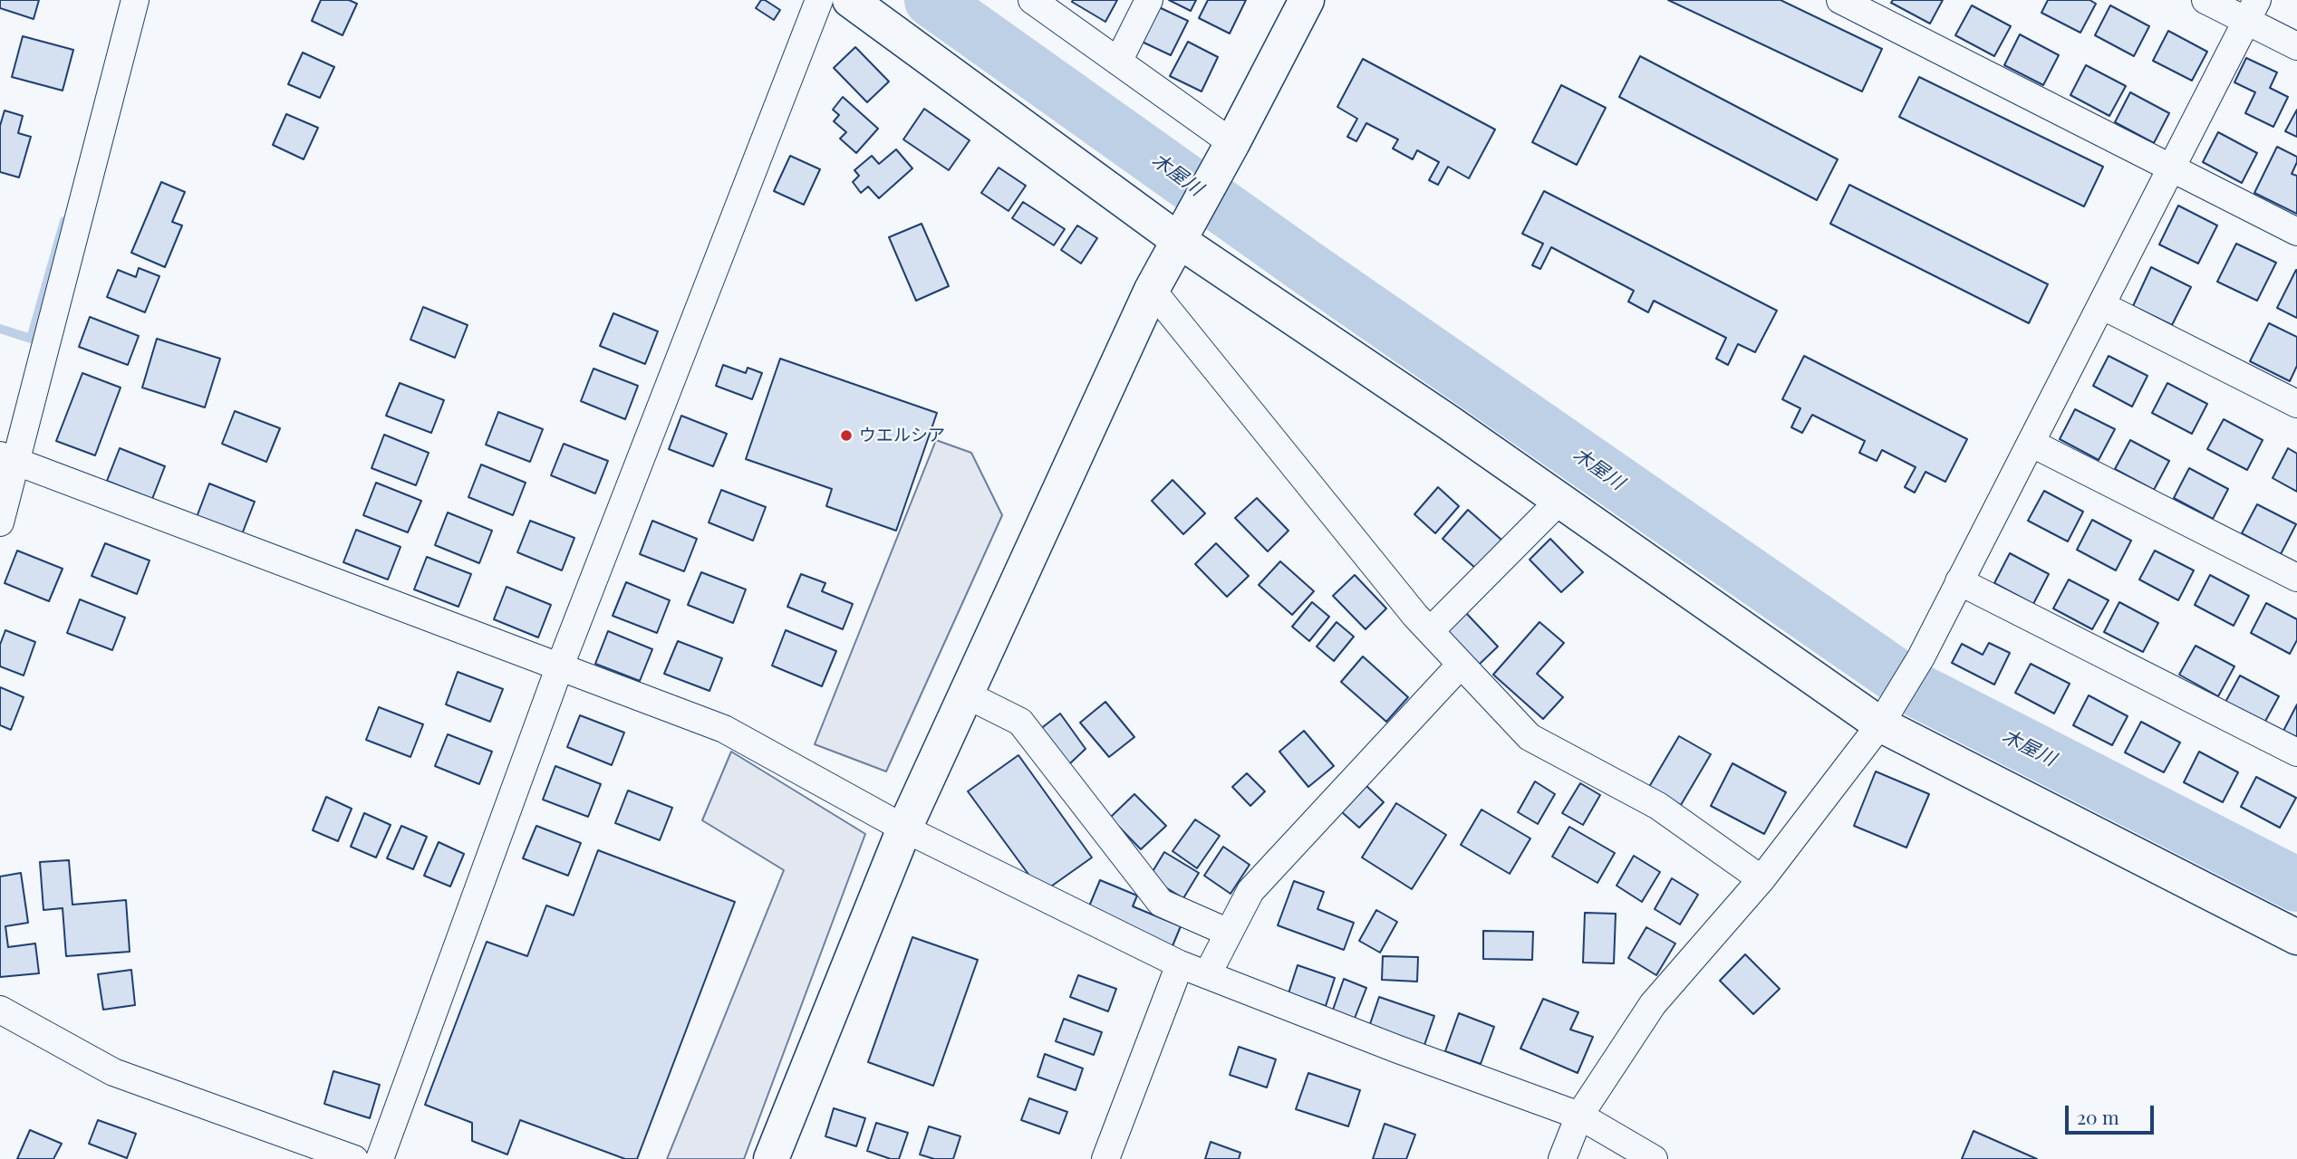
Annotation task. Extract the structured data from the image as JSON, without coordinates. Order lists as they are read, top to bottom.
{
  "water": ["木屋川"],
  "places": ["ウエルシア"],
  "scale_bar": "20 m"
}
